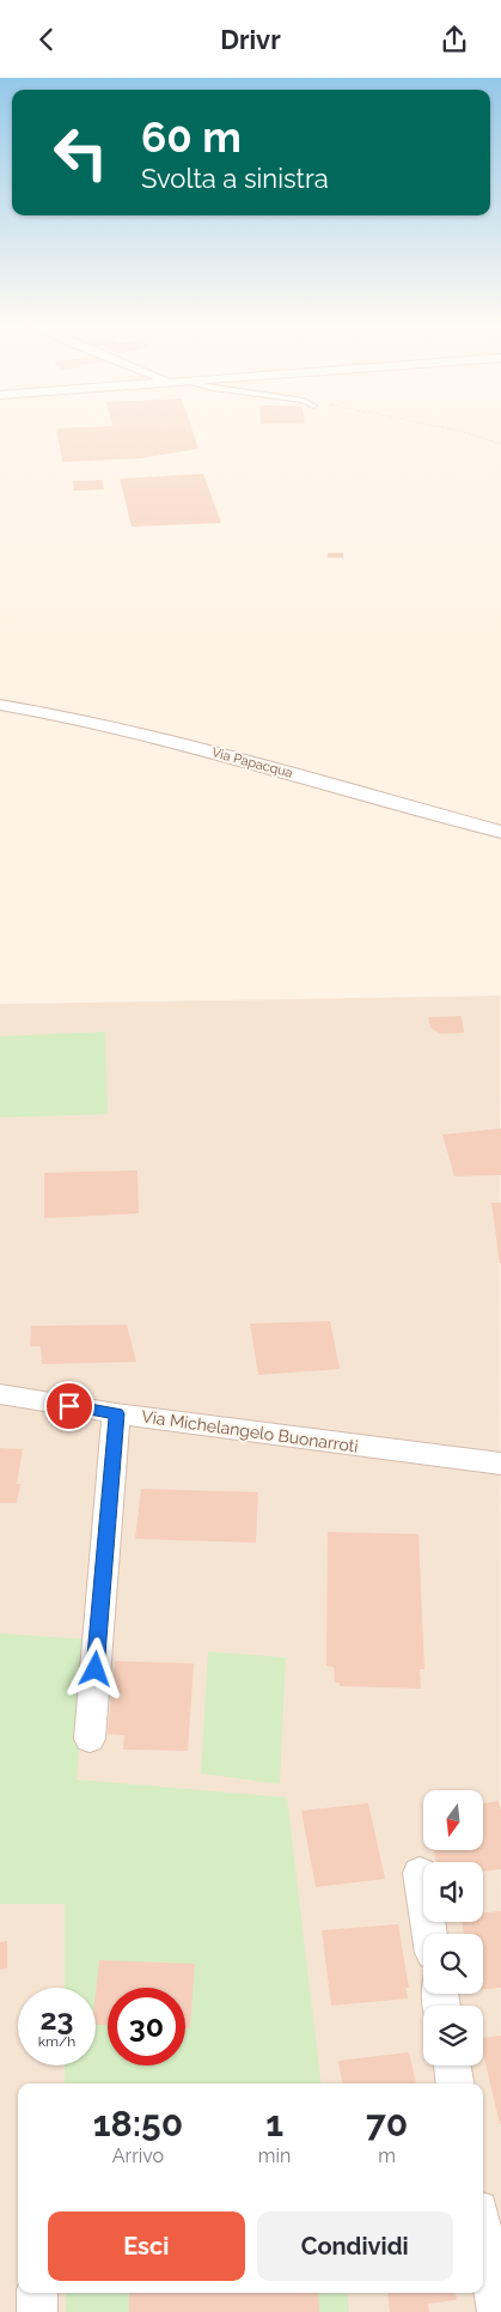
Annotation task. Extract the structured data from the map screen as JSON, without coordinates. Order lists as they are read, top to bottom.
{
  "streets": {
    "street": ["Via Papacqua", "Via Michelangelo Buonarroti"]
  },
  "north": "bottom",
  "page": {
    "header": "Drivr",
    "turn": ["60 m", "Svolta a sinistra"],
    "speed": "23 km/h",
    "limit": "30",
    "eta": [
      "18:50",
      "Arrivo",
      "1",
      "min",
      "70",
      "m"
    ],
    "buttons": ["Esci", "Condividi"]
  }
}
